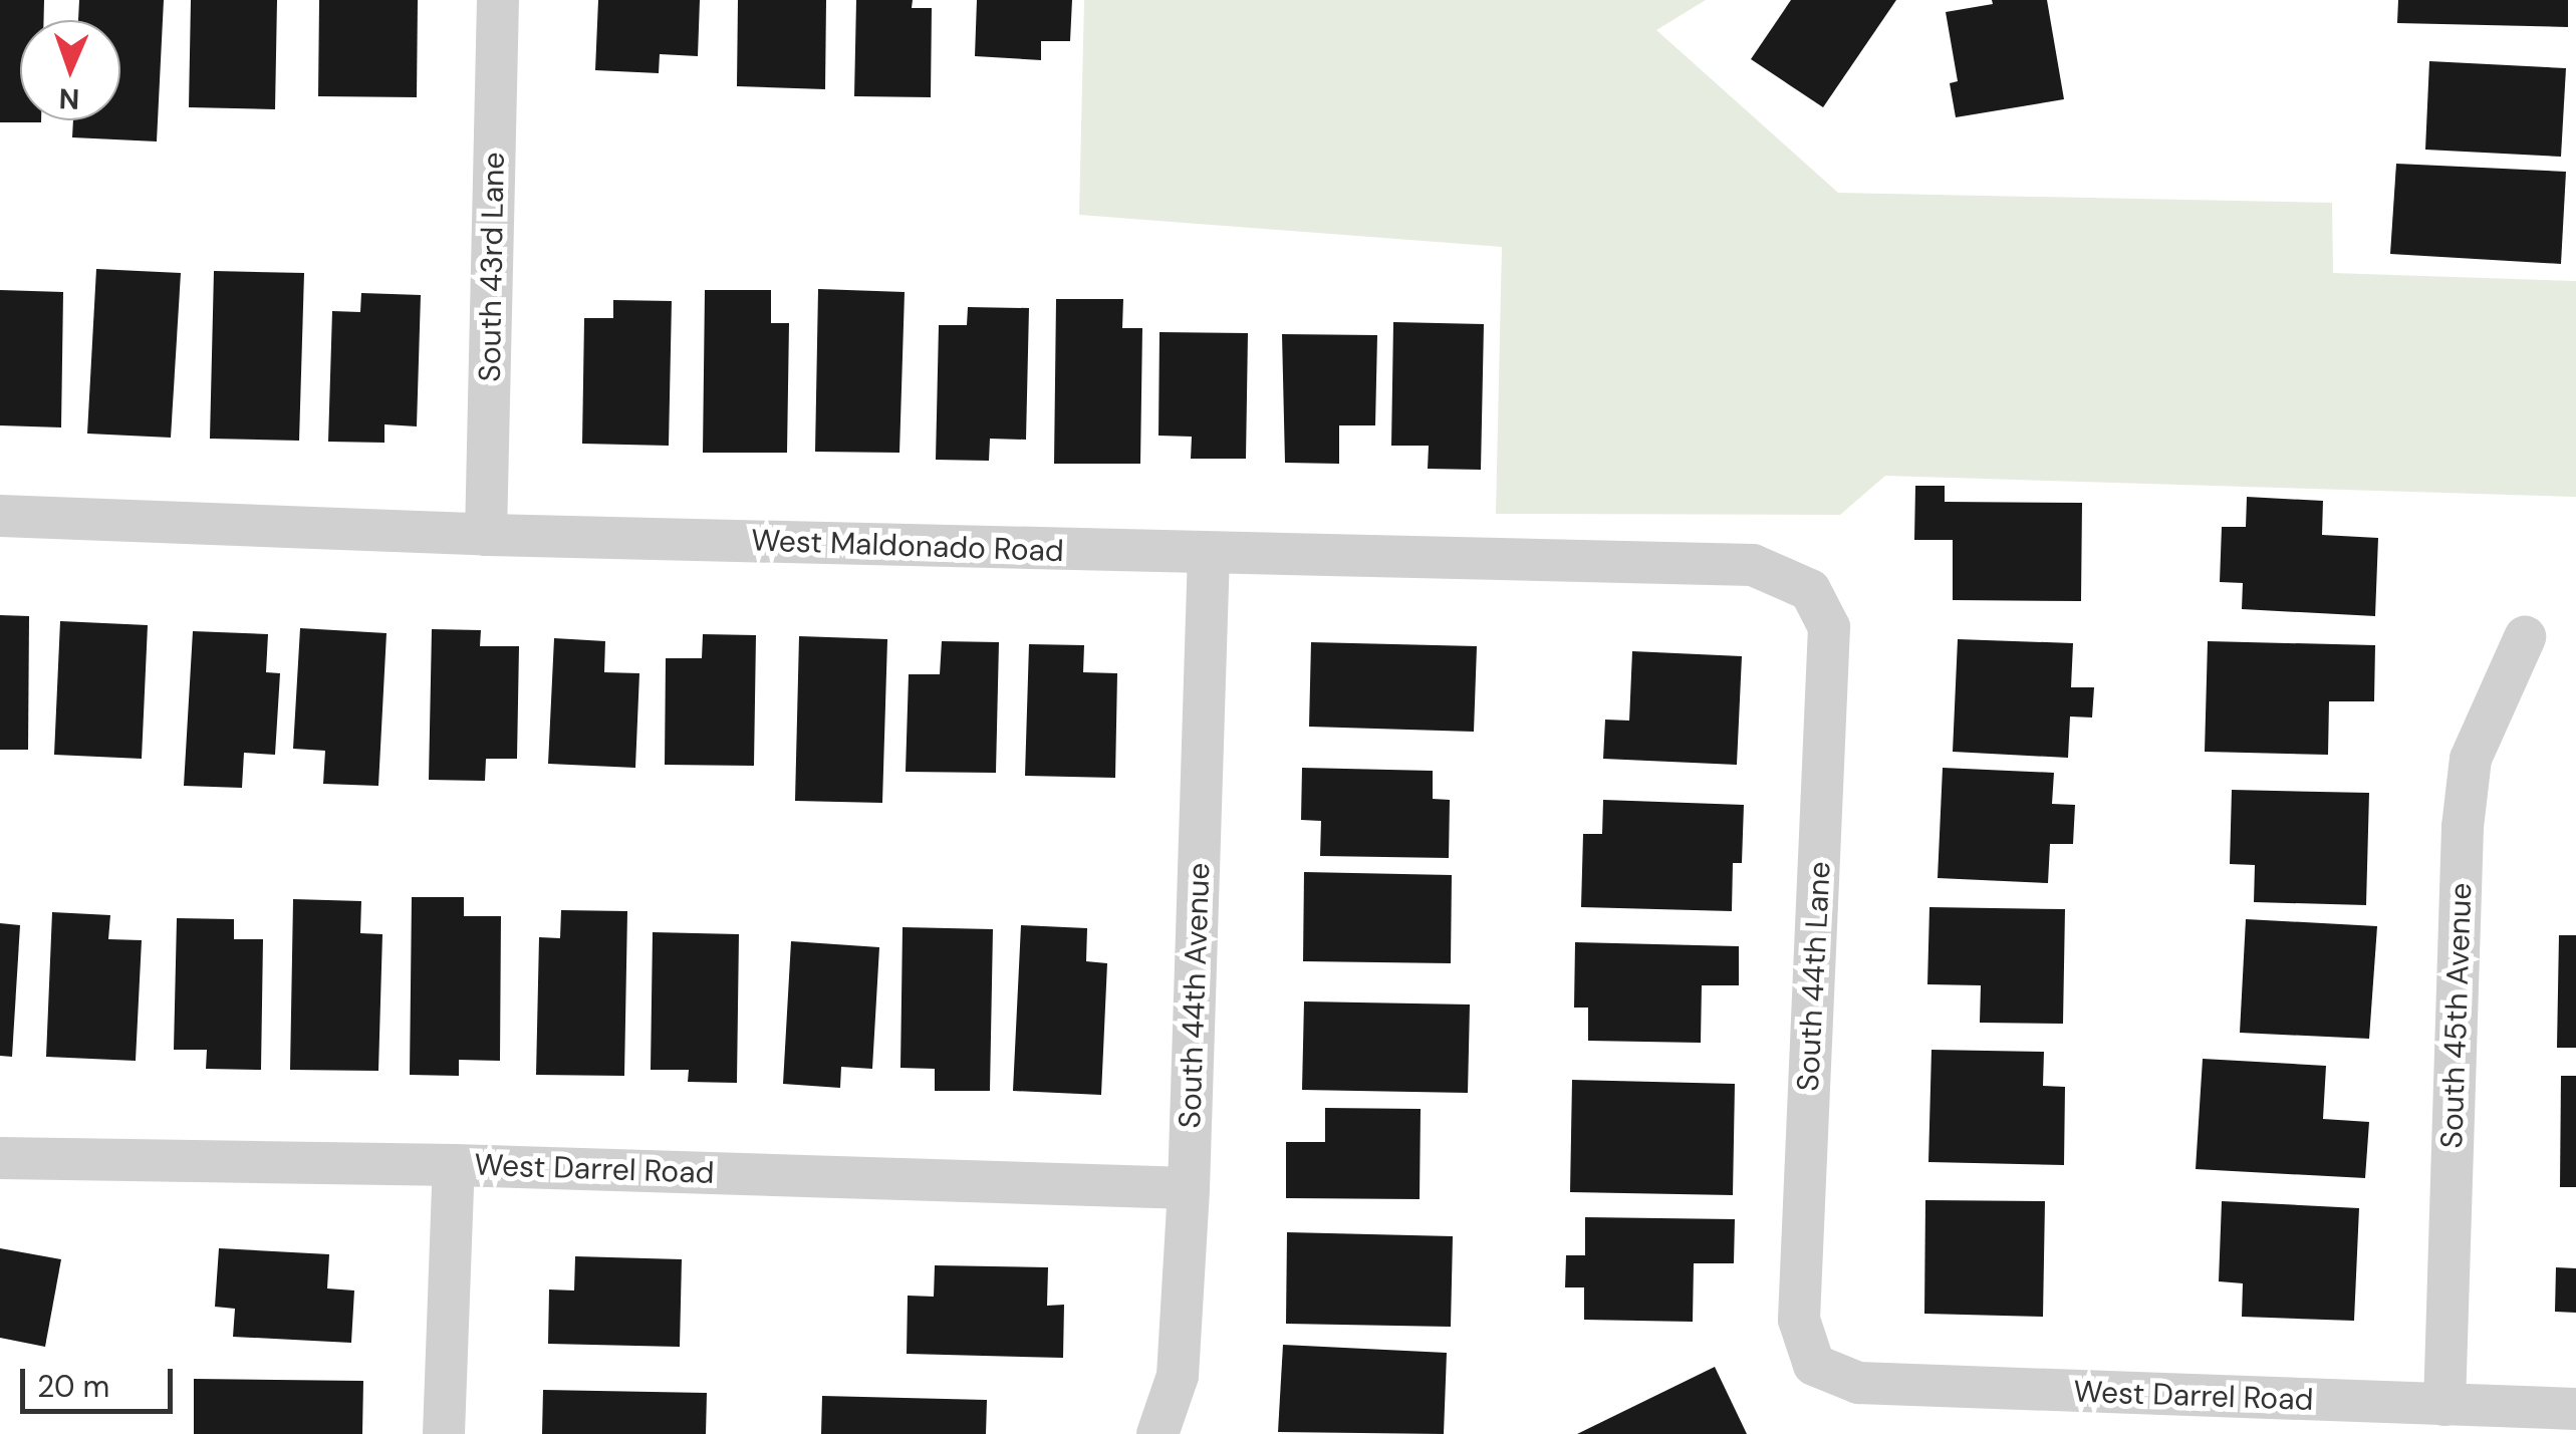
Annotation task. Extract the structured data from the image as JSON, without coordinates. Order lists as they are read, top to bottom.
{
  "streets": {
    "street": [
      "South 43rd Lane",
      "West Maldonado Road",
      "South 44th Lane",
      "South 44th Avenue",
      "South 45th Avenue",
      "West Darrel Road"
    ]
  },
  "crossings": [
    ["South 43rd Lane", "West Maldonado Road"],
    ["West Maldonado Road", "South 44th Lane"],
    ["West Maldonado Road", "South 44th Avenue"],
    ["South 44th Lane", "West Darrel Road"],
    ["South 44th Avenue", "West Darrel Road"],
    ["South 45th Avenue", "West Darrel Road"]
  ],
  "scale_bar": "20 m",
  "north": "bottom"
}
